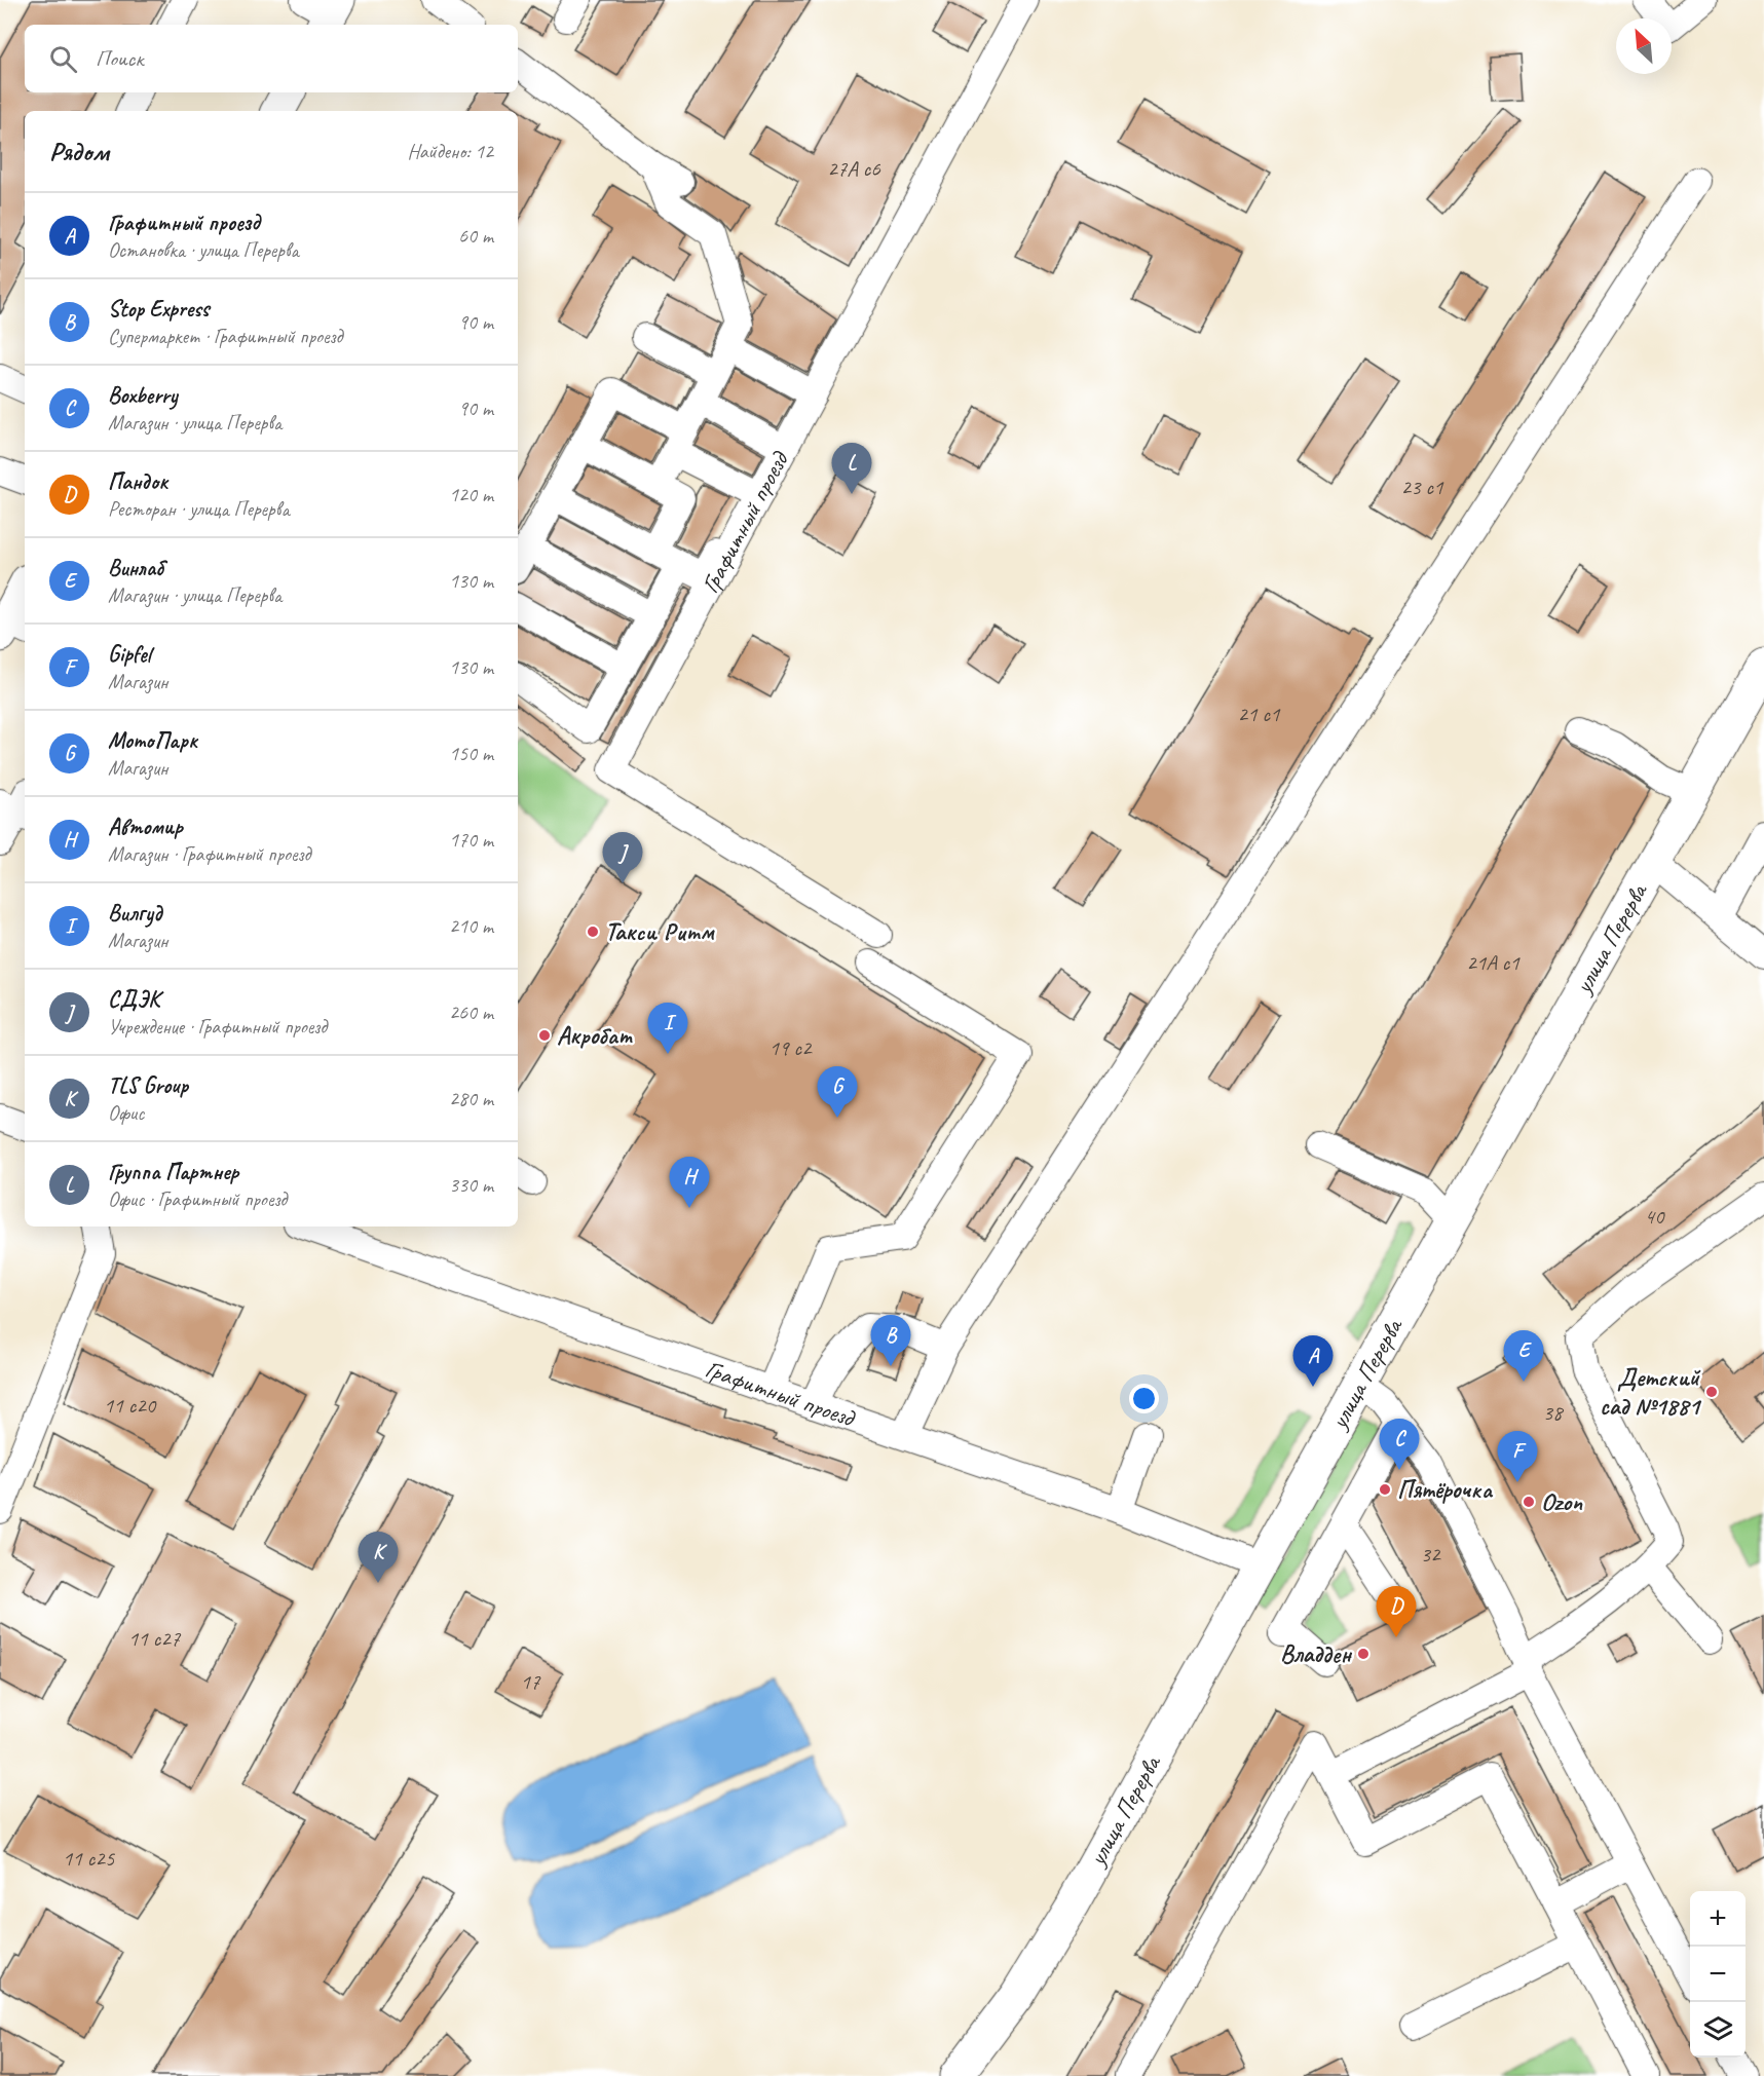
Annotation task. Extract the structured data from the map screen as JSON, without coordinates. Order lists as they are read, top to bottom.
{
  "streets": {
    "main road": ["улица Перерва"],
    "street": ["Графитный проезд"]
  },
  "crossings": [
    ["Графитный проезд", "улица Перерва"]
  ],
  "places": [
    "Такси Ритм",
    "Акробат",
    "Детский сад №1881",
    "Пятёрочка",
    "Ozon",
    "Владден"
  ],
  "house_numbers": [
    "27A с6",
    "23 с1",
    "21 с1",
    "21А с1",
    "19 с2",
    "40",
    "11 c20",
    "38",
    "32",
    "11 с27",
    "17",
    "11 с25"
  ],
  "north": "top left",
  "page": {
    "search": "Поиск",
    "heading": ["Рядом", "Найдено: 12"],
    "list": [
      {
        "mark": "A",
        "name": "Графитный проезд",
        "note": "Остановка · улица Перерва",
        "value": "60 m"
      },
      {
        "mark": "B",
        "name": "Stop Express",
        "note": "Супермаркет · Графитный проезд",
        "value": "90 m"
      },
      {
        "mark": "C",
        "name": "Boxberry",
        "note": "Магазин · улица Перерва",
        "value": "90 m"
      },
      {
        "mark": "D",
        "name": "Пандок",
        "note": "Ресторан · улица Перерва",
        "value": "120 m"
      },
      {
        "mark": "E",
        "name": "Винлаб",
        "note": "Магазин · улица Перерва",
        "value": "130 m"
      },
      {
        "mark": "F",
        "name": "Gipfel",
        "note": "Магазин",
        "value": "130 m"
      },
      {
        "mark": "G",
        "name": "МотоПарк",
        "note": "Магазин",
        "value": "150 m"
      },
      {
        "mark": "H",
        "name": "Автомир",
        "note": "Магазин · Графитный проезд",
        "value": "170 m"
      },
      {
        "mark": "I",
        "name": "Вилгуд",
        "note": "Магазин",
        "value": "210 m"
      },
      {
        "mark": "J",
        "name": "СДЭК",
        "note": "Учреждение · Графитный проезд",
        "value": "260 m"
      },
      {
        "mark": "K",
        "name": "TLS Group",
        "note": "Офис",
        "value": "280 m"
      },
      {
        "mark": "L",
        "name": "Группа Партнер",
        "note": "Офис · Графитный проезд",
        "value": "330 m"
      }
    ],
    "pins": [
      "L",
      "J",
      "I",
      "G",
      "H",
      "B",
      "E",
      "A",
      "C",
      "F",
      "K",
      "D"
    ],
    "map_buttons": ["+", "−"]
  }
}
